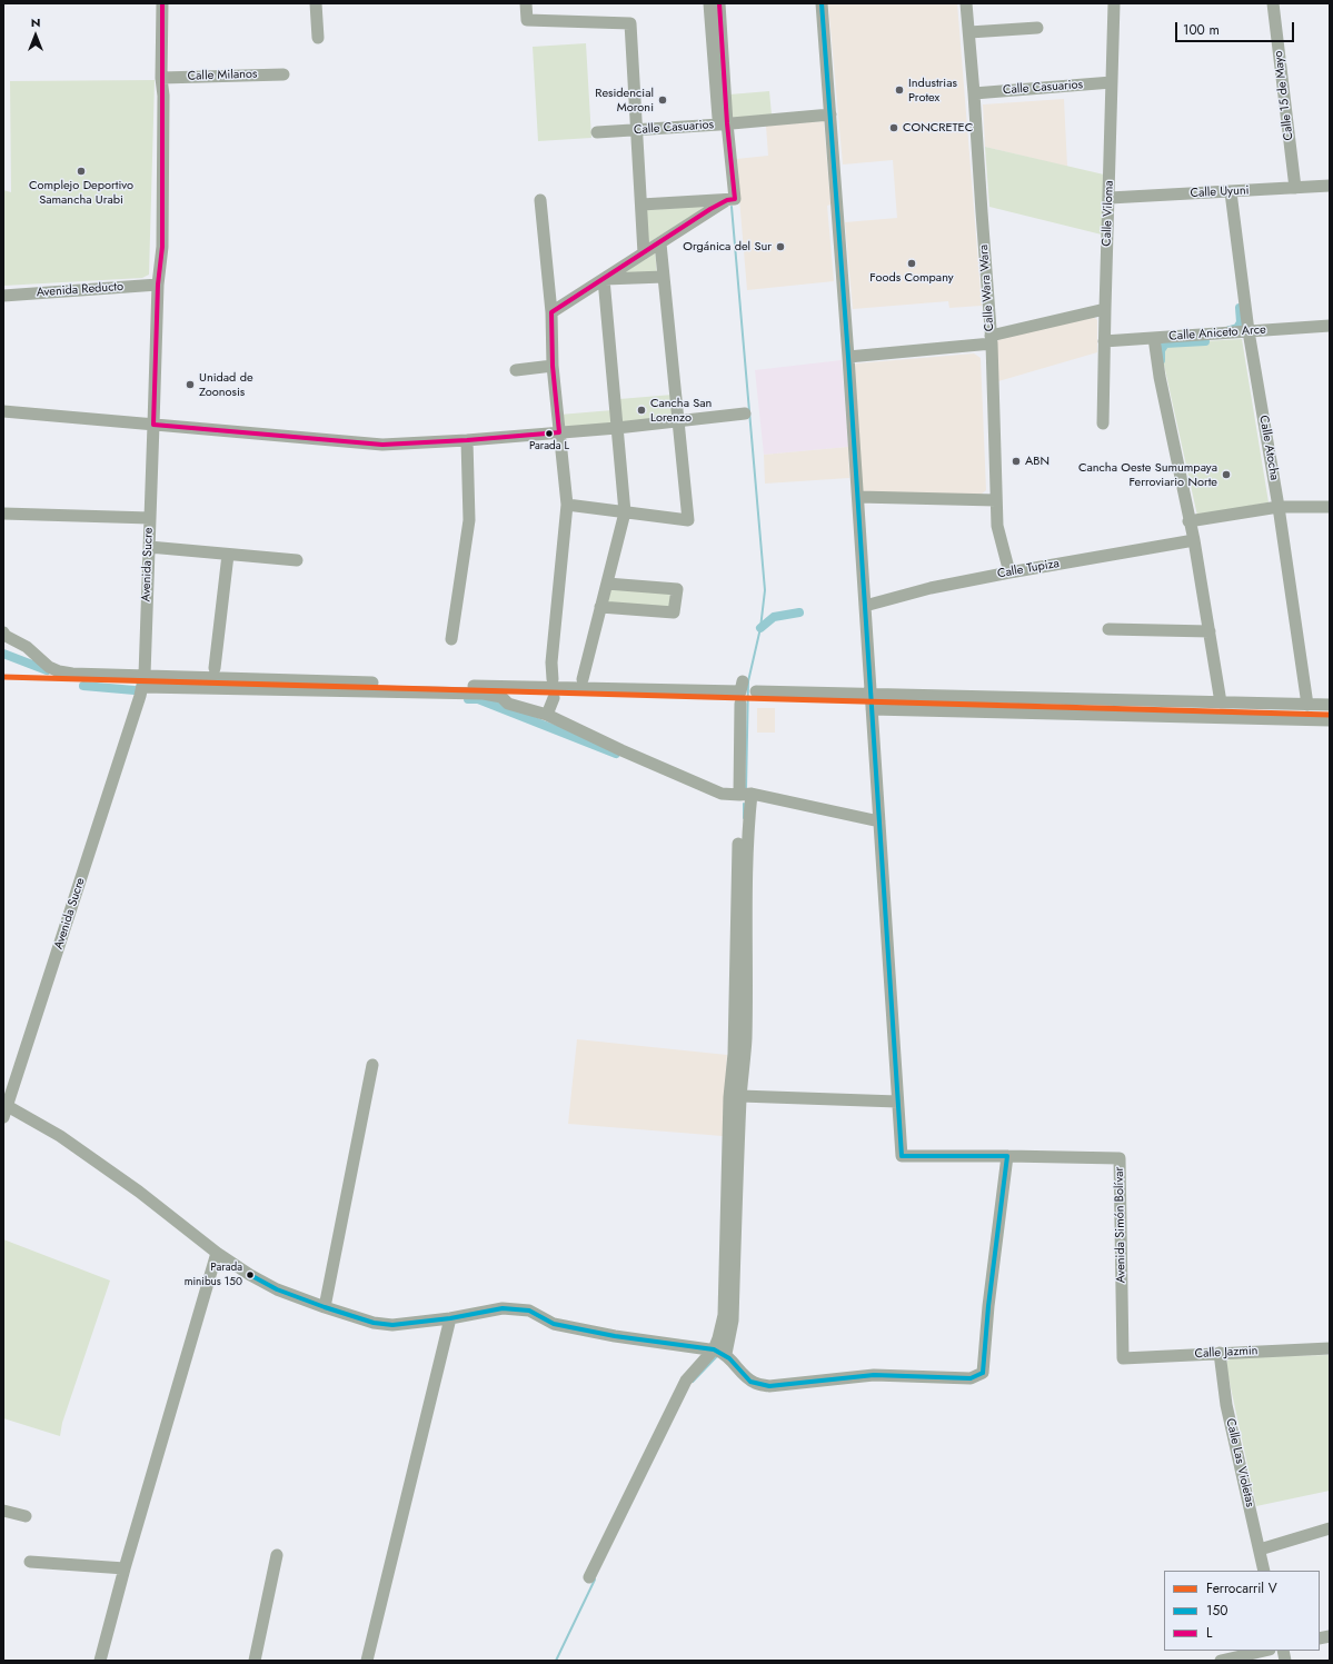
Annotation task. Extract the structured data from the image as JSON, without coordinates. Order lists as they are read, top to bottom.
{
  "streets": {
    "street": [
      "Calle Milanos",
      "Calle Casuarios",
      "Calle 15 de Mayo",
      "Calle Uyuni",
      "Calle Viloma",
      "Calle Wara Wara",
      "Avenida Reducto",
      "Calle Aniceto Arce",
      "Calle Atocha",
      "Avenida Sucre",
      "Calle Tupiza",
      "Avenida Simón Bolívar",
      "Calle Jazmin",
      "Calle Las Violetas"
    ]
  },
  "crossings": [
    ["Calle Milanos", "Avenida Sucre"],
    ["Calle Casuarios", "Calle Viloma"],
    ["Calle Casuarios", "Calle Wara Wara"],
    ["Calle Casuarios", "Avenida Simón Bolívar"],
    ["Calle 15 de Mayo", "Calle Uyuni"],
    ["Calle Uyuni", "Calle Viloma"],
    ["Calle Uyuni", "Calle Atocha"],
    ["Calle Viloma", "Calle Aniceto Arce"],
    ["Calle Wara Wara", "Calle Tupiza"],
    ["Avenida Reducto", "Avenida Sucre"],
    ["Calle Aniceto Arce", "Calle Atocha"],
    ["Calle Tupiza", "Avenida Simón Bolívar"],
    ["Avenida Simón Bolívar", "Calle Jazmin"],
    ["Calle Jazmin", "Calle Las Violetas"]
  ],
  "places": [
    "Industrias Protex",
    "Residencial Moroni",
    "CONCRETEC",
    "Complejo Deportivo Samancha Urabi",
    "Orgánica del Sur",
    "Foods Company",
    "Unidad de Zoonosis",
    "Cancha San Lorenzo",
    "Parada L",
    "ABN",
    "Cancha Oeste Sumumpaya Ferroviario Norte",
    "Parada minibus 150"
  ],
  "lines": ["transit line 150", "transit line L", "rail line V"],
  "legend": ["Ferrocarril V", "150", "L"],
  "scale_bar": "100 m",
  "north": "top"
}
